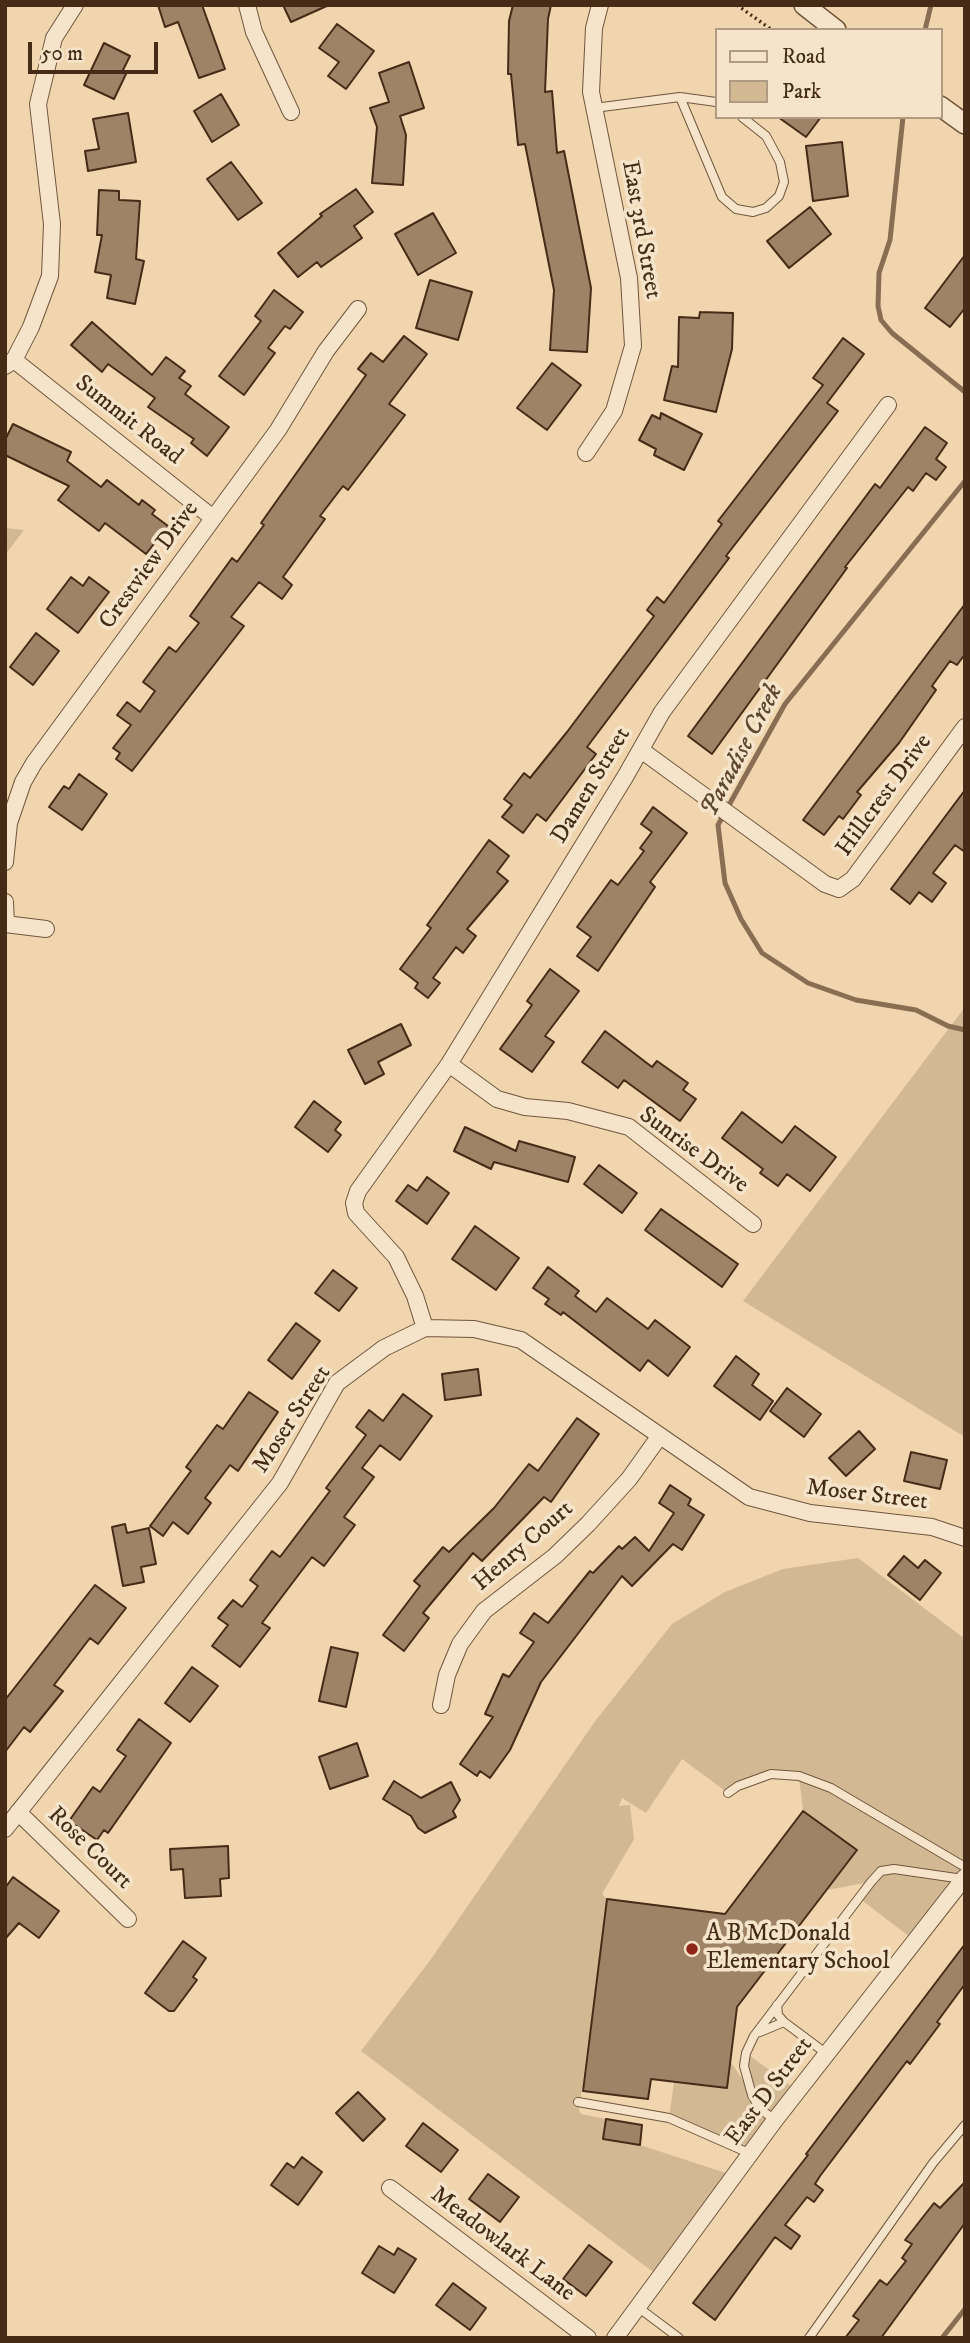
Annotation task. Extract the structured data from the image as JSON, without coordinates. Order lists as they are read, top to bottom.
{
  "streets": {
    "street": [
      "East 3rd Street",
      "Summit Road",
      "Crestview Drive",
      "Damen Street",
      "Hillcrest Drive",
      "Sunrise Drive",
      "Moser Street",
      "Henry Court",
      "Rose Court",
      "East D Street",
      "Meadowlark Lane"
    ]
  },
  "crossings": [
    ["Summit Road", "Crestview Drive"],
    ["Damen Street", "Hillcrest Drive"],
    ["Damen Street", "Sunrise Drive"],
    ["Damen Street", "Moser Street"],
    ["Moser Street", "Henry Court"],
    ["Moser Street", "Rose Court"]
  ],
  "water": ["Paradise Creek"],
  "places": ["A B McDonald Elementary School"],
  "legend": ["Road", "Park"],
  "scale_bar": "50 m"
}
